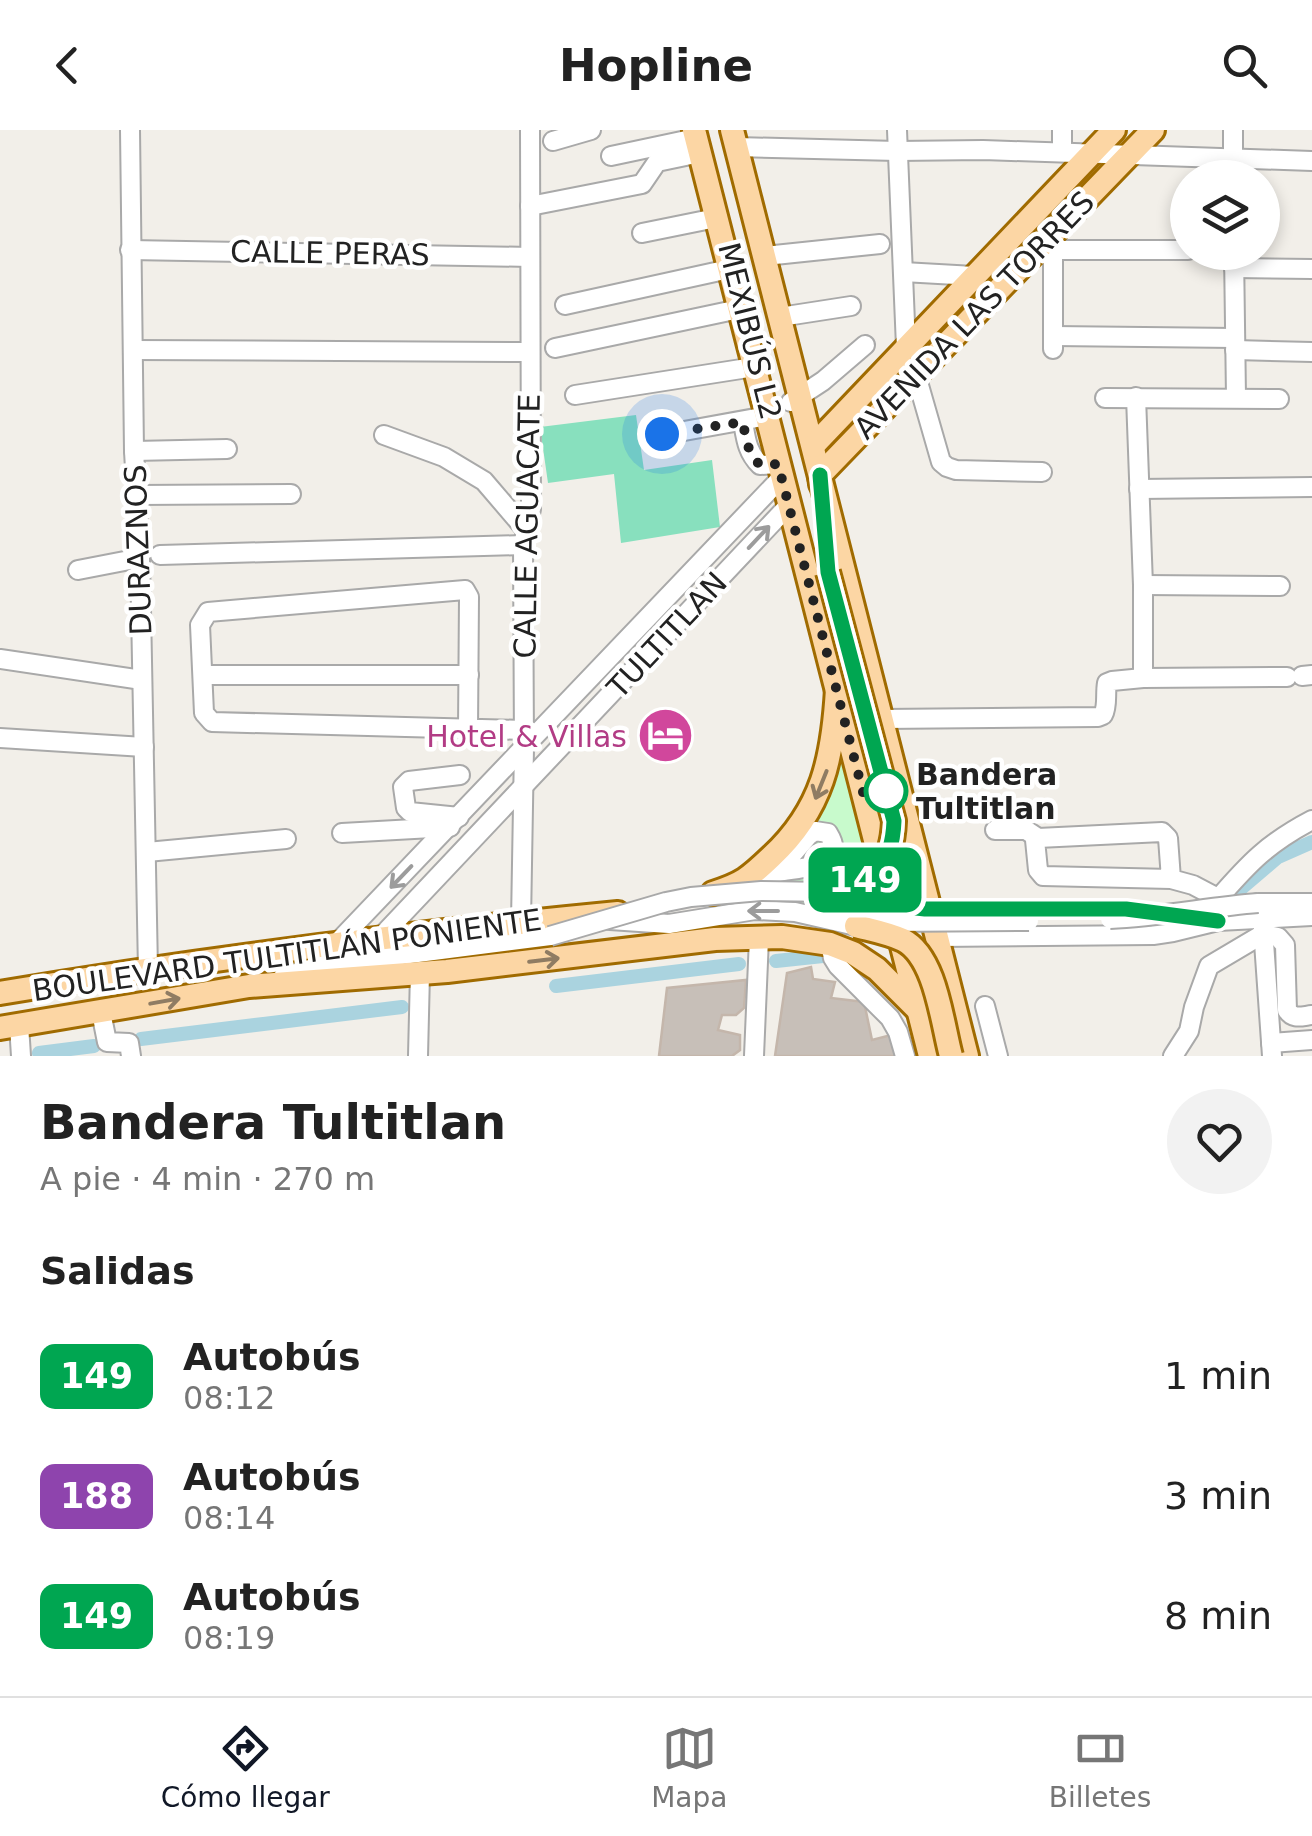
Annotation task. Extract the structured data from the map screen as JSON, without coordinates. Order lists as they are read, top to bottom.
{
  "streets": {
    "main road": ["AVENIDA LAS TORRES", "BOULEVARD TULTITLÁN PONIENTE"],
    "street": [
      "CALLE PERAS",
      "MEXIBÚS L2",
      "CALLE AGUACATE",
      "DURAZNOS",
      "TULTITLAN"
    ]
  },
  "crossings": [
    ["CALLE PERAS", "CALLE AGUACATE"],
    ["CALLE PERAS", "DURAZNOS"],
    ["CALLE AGUACATE", "TULTITLAN"],
    ["CALLE AGUACATE", "BOULEVARD TULTITLÁN PONIENTE"],
    ["DURAZNOS", "BOULEVARD TULTITLÁN PONIENTE"],
    ["TULTITLAN", "BOULEVARD TULTITLÁN PONIENTE"]
  ],
  "places": {
    "hotel": ["Hotel & Villas"],
    "other": ["Bandera Tultitlan"]
  },
  "lines": ["bus line 149"],
  "page": {
    "header": "Hopline",
    "on_map": "149",
    "heading": [
      ["Bandera Tultitlan", "A pie · 4 min · 270 m"],
      "Salidas"
    ],
    "list": [
      {
        "mark": "149",
        "name": "Autobús",
        "note": "08:12",
        "value": "1 min"
      },
      {
        "mark": "188",
        "name": "Autobús",
        "note": "08:14",
        "value": "3 min"
      },
      {
        "mark": "149",
        "name": "Autobús",
        "note": "08:19",
        "value": "8 min"
      }
    ],
    "tabs": ["Cómo llegar", "Mapa", "Billetes"]
  }
}
